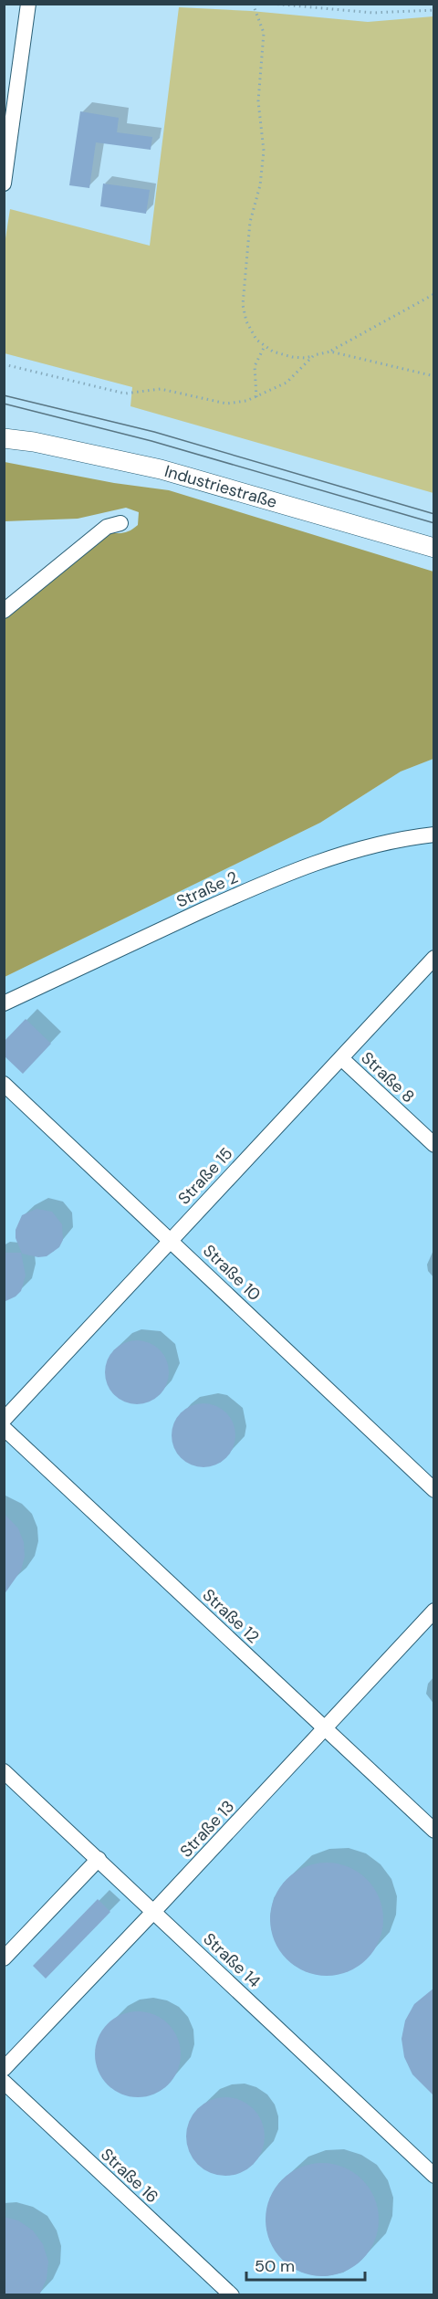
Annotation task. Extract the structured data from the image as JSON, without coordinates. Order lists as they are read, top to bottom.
{
  "streets": {
    "main road": ["Industriestraße"],
    "street": [
      "Straße 2",
      "Straße 8",
      "Straße 15",
      "Straße 10",
      "Straße 12",
      "Straße 13",
      "Straße 14",
      "Straße 16"
    ]
  },
  "crossings": [
    ["Straße 8", "Straße 15"],
    ["Straße 15", "Straße 10"],
    ["Straße 12", "Straße 13"],
    ["Straße 13", "Straße 14"]
  ],
  "scale_bar": "50 m"
}
